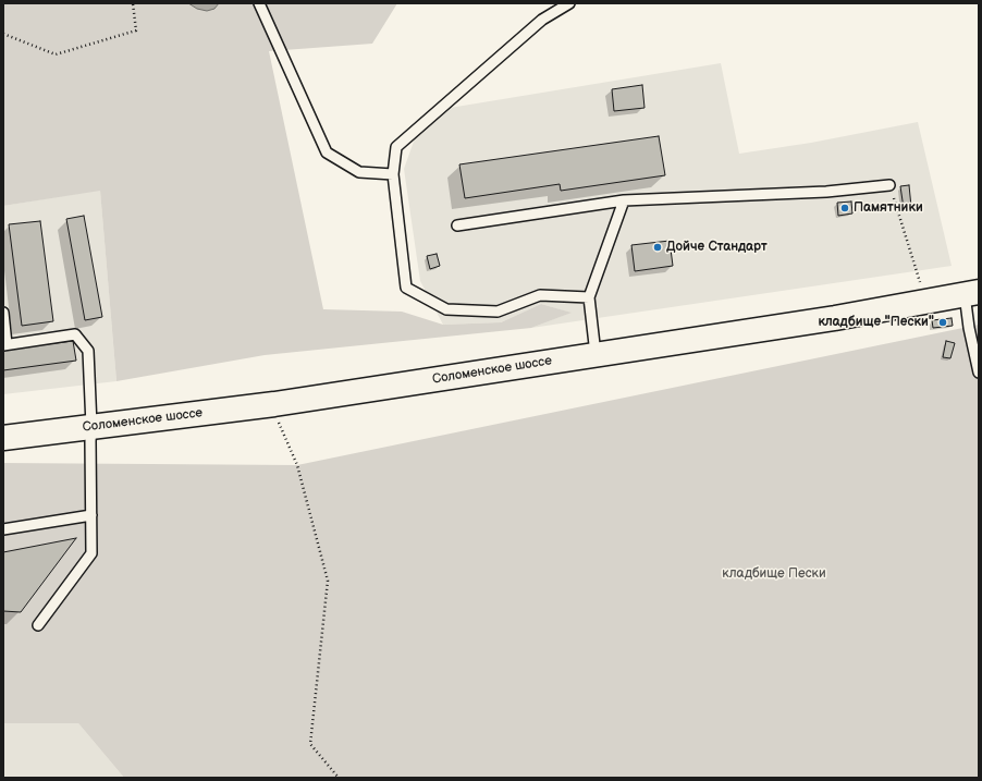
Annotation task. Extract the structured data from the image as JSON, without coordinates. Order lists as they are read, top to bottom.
{
  "streets": {
    "main road": ["Соломенское шоссе"]
  },
  "parks": ["кладбище Пески"],
  "places": ["Памятники", "Дойче Стандарт", "кладбище \"Пески\""]
}
